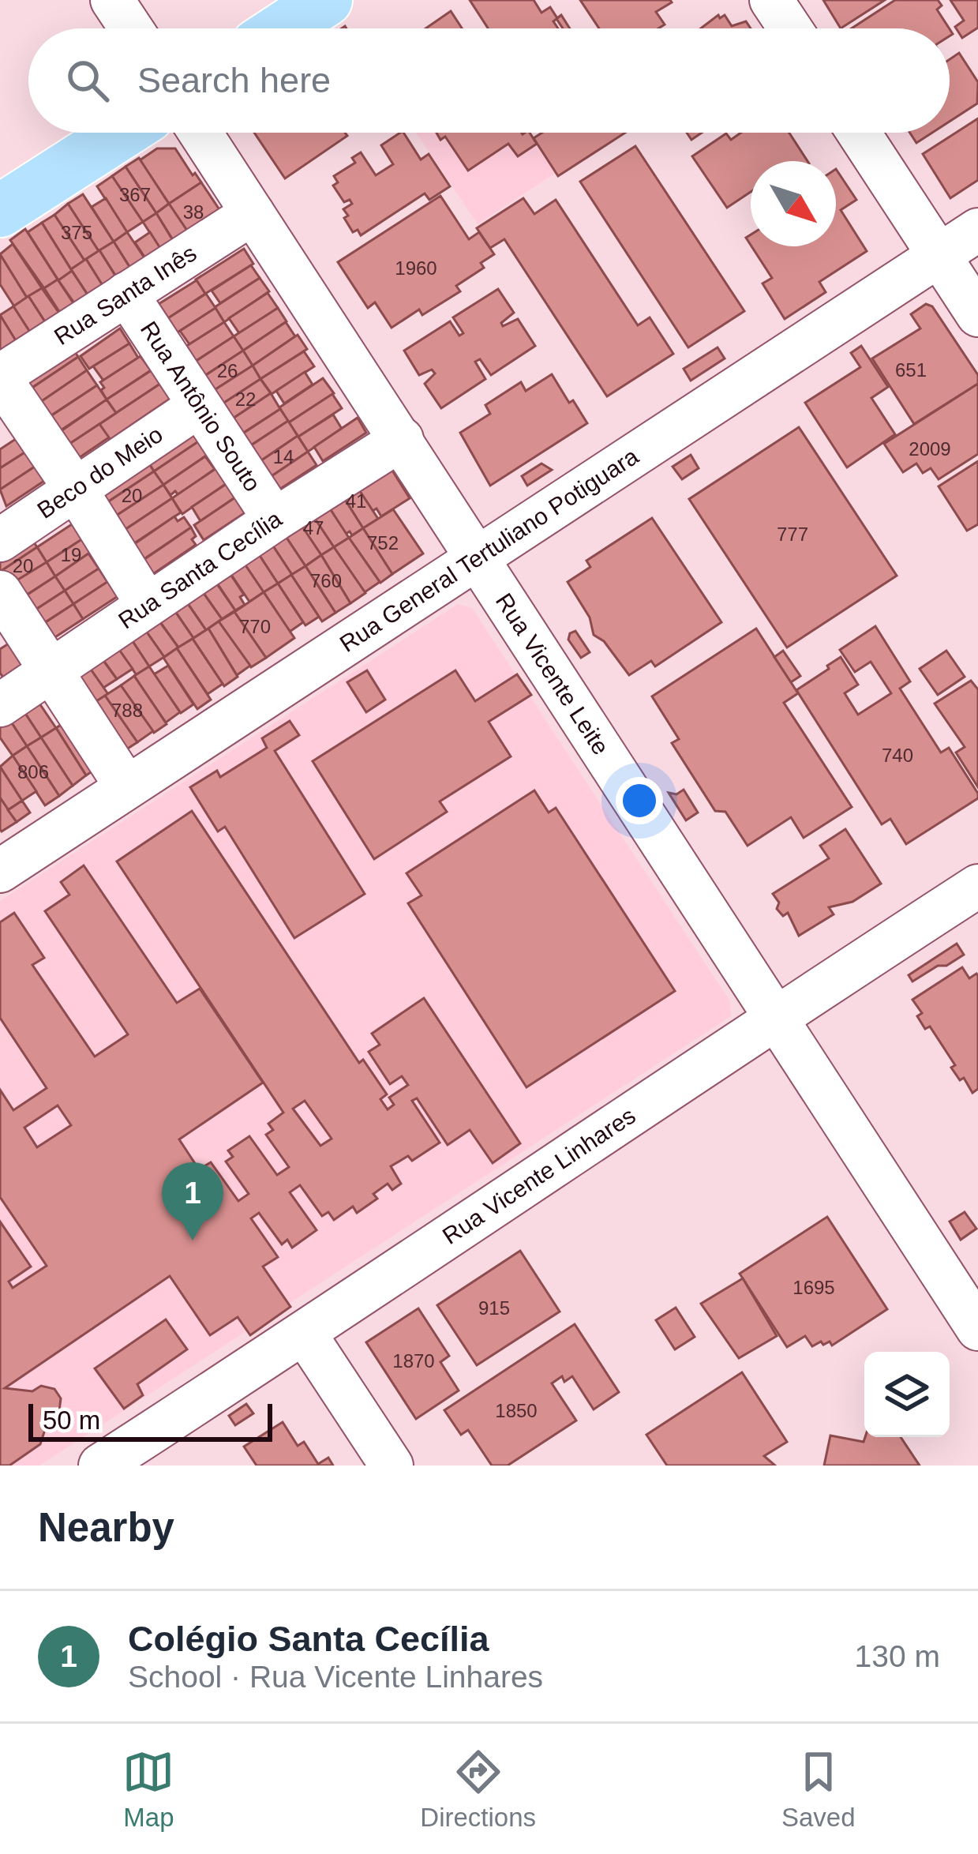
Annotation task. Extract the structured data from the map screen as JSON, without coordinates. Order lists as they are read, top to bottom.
{
  "streets": {
    "street": [
      "Rua Santa Inês",
      "Rua Antônio Souto",
      "Beco do Meio",
      "Rua General Tertuliano Potiguara",
      "Rua Santa Cecília",
      "Rua Vicente Leite",
      "Rua Vicente Linhares"
    ]
  },
  "crossings": [
    ["Rua Santa Inês", "Rua Antônio Souto"],
    ["Rua Santa Inês", "Rua Vicente Leite"],
    ["Rua Antônio Souto", "Beco do Meio"],
    ["Rua Antônio Souto", "Rua Santa Cecília"],
    ["Rua General Tertuliano Potiguara", "Rua Vicente Leite"],
    ["Rua Santa Cecília", "Rua Vicente Leite"],
    ["Rua Vicente Leite", "Rua Vicente Linhares"]
  ],
  "house_numbers": [
    "367",
    "38",
    "375",
    "1960",
    "651",
    "26",
    "22",
    "2009",
    "14",
    "20",
    "41",
    "47",
    "777",
    "752",
    "19",
    "20",
    "760",
    "770",
    "788",
    "740",
    "806",
    "1695",
    "915",
    "1870",
    "1850"
  ],
  "scale_bar": "50 m",
  "north": "bottom right",
  "page": {
    "search": "Search here",
    "pins": "1",
    "scale": "50 m",
    "heading": "Nearby",
    "list": [
      {
        "mark": "1",
        "name": "Colégio Santa Cecília",
        "note": "School · Rua Vicente Linhares",
        "value": "130 m"
      }
    ],
    "nav": ["Map", "Directions", "Saved"]
  }
}
